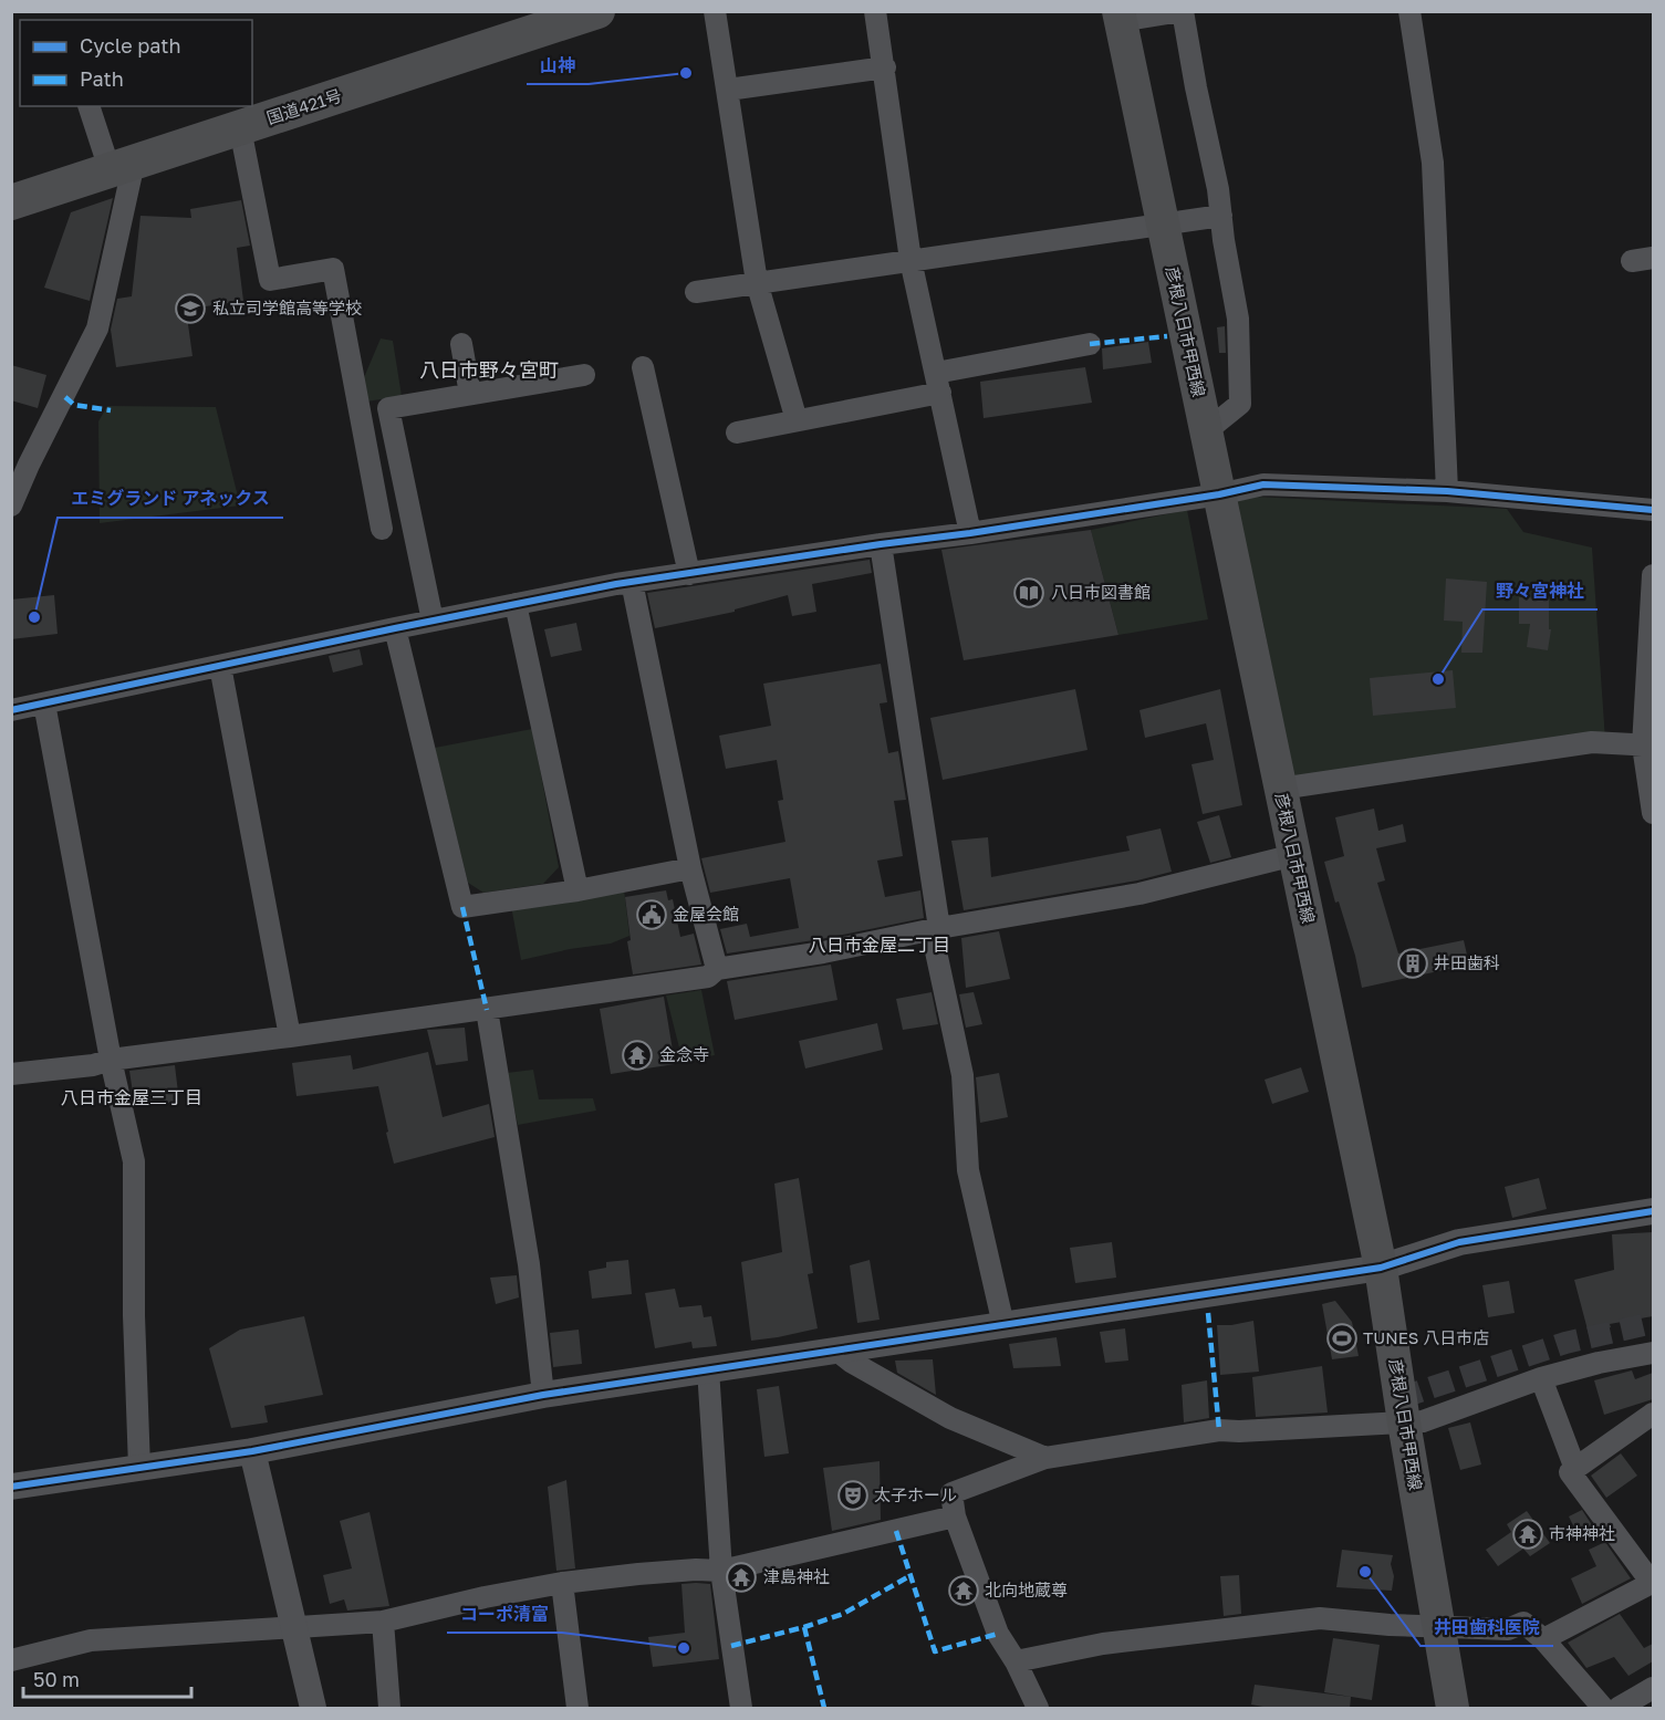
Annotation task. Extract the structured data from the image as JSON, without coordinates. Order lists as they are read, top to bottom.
{
  "streets": {
    "highway": ["国道421号"],
    "main road": ["彦根八日市甲西線"]
  },
  "districts": ["八日市野々宮町", "八日市金屋二丁目", "八日市金屋三丁目"],
  "places": {
    "other": [
      "山神",
      "エミグランド アネックス",
      "野々宮神社",
      "井田歯科医院",
      "コーポ清富"
    ],
    "school or university": ["私立司学館高等学校"],
    "library": ["八日市図書館"],
    "public building": ["金屋会館"],
    "building": ["井田歯科"],
    "temple": [
      "金念寺",
      "市神神社",
      "津島神社",
      "北向地蔵尊"
    ],
    "sports": ["TUNES 八日市店"],
    "theatre": ["太子ホール"]
  },
  "legend": ["Cycle path", "Path"],
  "scale_bar": "50 m"
}
